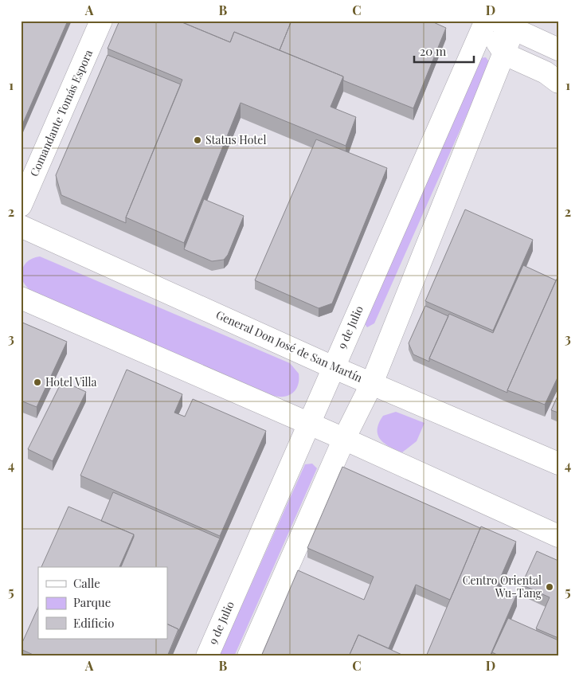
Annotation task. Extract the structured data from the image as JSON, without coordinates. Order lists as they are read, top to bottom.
{
  "streets": {
    "street": ["Comandante Tomás Espora", "9 de Julio", "General Don José de San Martín"]
  },
  "crossings": [
    ["9 de Julio", "General Don José de San Martín"]
  ],
  "places": ["Status Hotel", "Hotel Villa", "Centro Oriental Wu-Tang"],
  "legend": ["Calle", "Parque", "Edificio"],
  "scale_bar": "20 m",
  "grid": {
    "columns": [
      "A",
      "B",
      "C",
      "D"
    ],
    "rows": [
      "1",
      "2",
      "3",
      "4",
      "5"
    ]
  }
}
